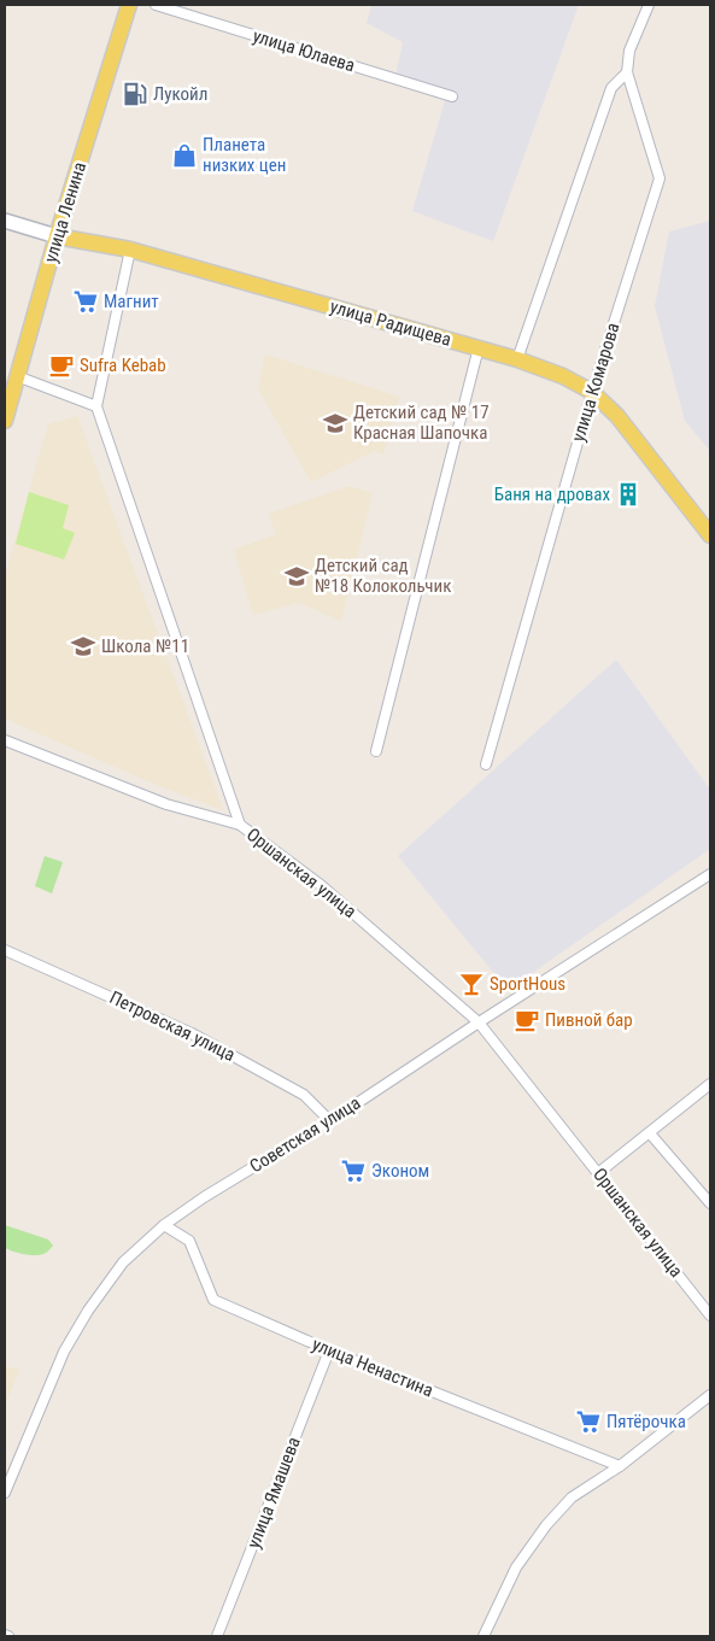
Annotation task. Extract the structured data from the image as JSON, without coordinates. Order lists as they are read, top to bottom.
{
  "streets": {
    "main road": ["улица Ленина", "улица Радищева"],
    "street": [
      "улица Юлаева",
      "улица Комарова",
      "Оршанская улица",
      "Петровская улица",
      "Советская улица",
      "улица Ненастина",
      "улица Ямашева"
    ]
  },
  "crossings": [
    ["улица Ленина", "улица Радищева"],
    ["улица Радищева", "улица Комарова"],
    ["Оршанская улица", "Советская улица"],
    ["Петровская улица", "Советская улица"],
    ["Советская улица", "улица Ненастина"],
    ["улица Ненастина", "улица Ямашева"]
  ],
  "places": {
    "fuel station": ["Лукойл"],
    "shop": ["Планета низких цен"],
    "supermarket": ["Магнит", "Эконом", "Пятёрочка"],
    "cafe": ["Sufra Kebab", "Пивной бар"],
    "school or university": ["Детский сад № 17 Красная Шапочка", "Детский сад №18 Колокольчик", "Школа №11"],
    "building": ["Баня на дровах"],
    "bar": ["SportHous"]
  }
}
